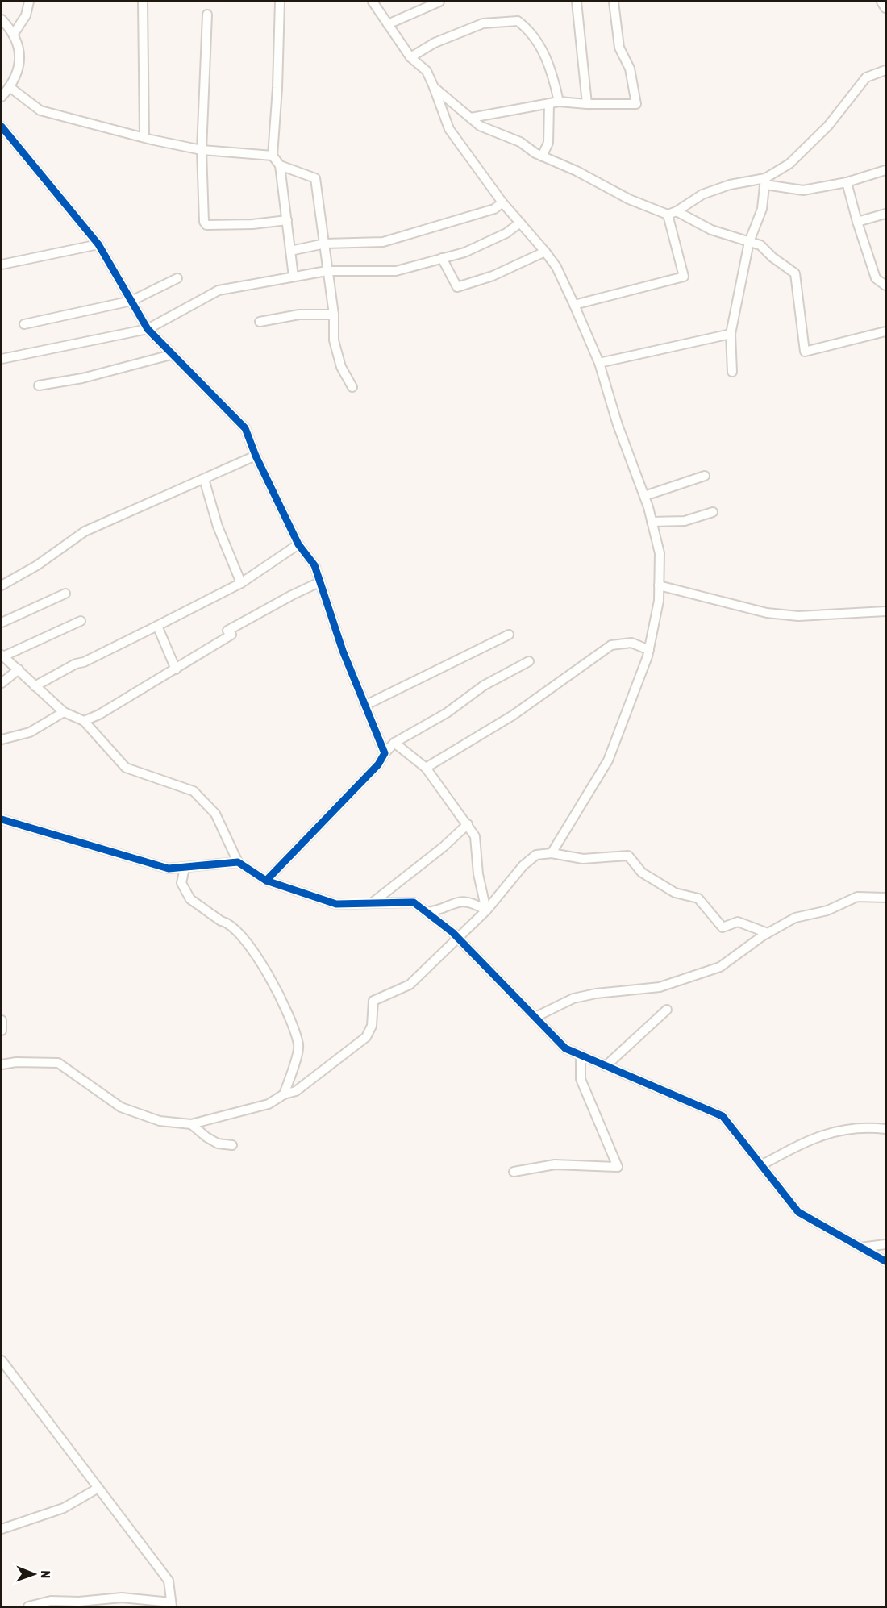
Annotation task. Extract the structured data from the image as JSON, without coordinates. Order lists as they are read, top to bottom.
{
  "north": "right"
}
